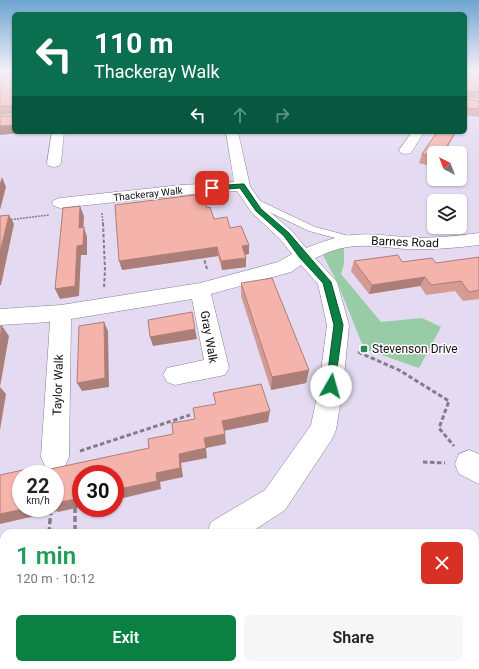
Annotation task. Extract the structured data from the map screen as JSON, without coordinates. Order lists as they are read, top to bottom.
{
  "streets": {
    "street": [
      "Thackeray Walk",
      "Barnes Road",
      "Gray Walk",
      "Taylor Walk"
    ]
  },
  "places": {
    "transit": ["Stevenson Drive"]
  },
  "north": "top left",
  "page": {
    "turn": ["110 m", "Thackeray Walk"],
    "speed": "22 km/h",
    "limit": "30",
    "heading": ["1 min", "120 m · 10:12"],
    "buttons": ["Exit", "Share"]
  }
}
